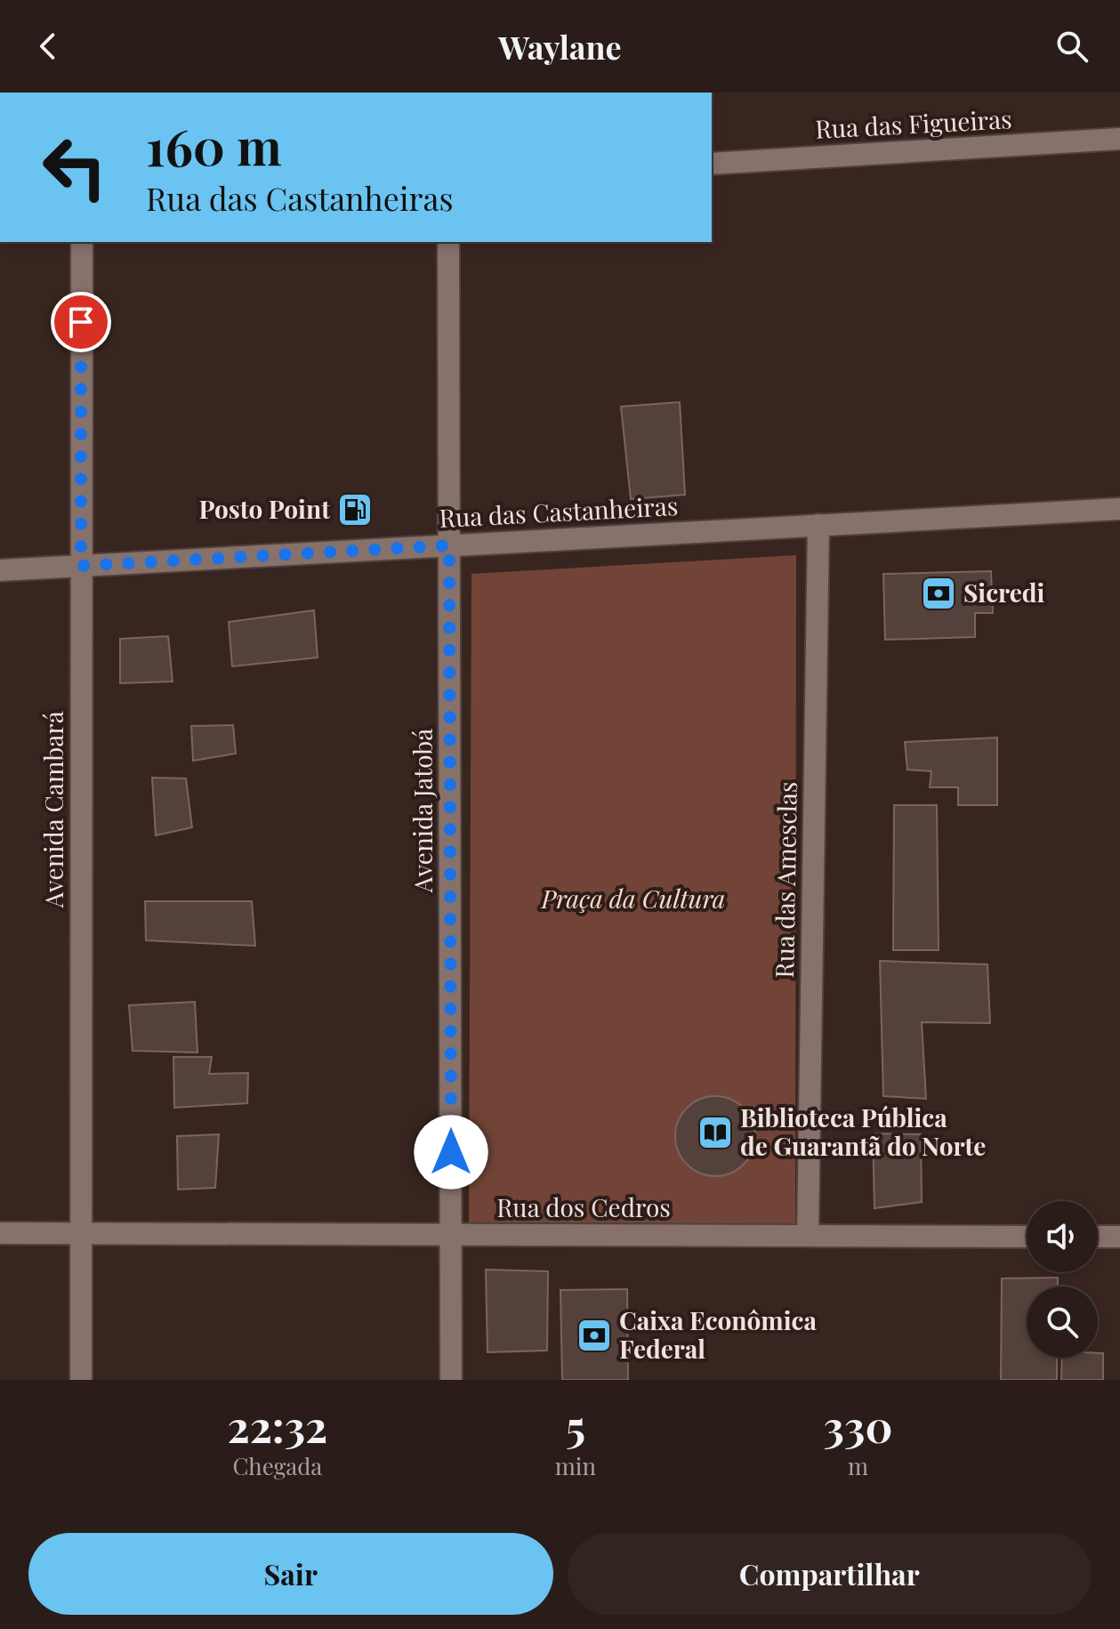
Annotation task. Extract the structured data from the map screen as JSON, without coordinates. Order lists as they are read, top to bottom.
{
  "streets": {
    "street": [
      "Rua das Figueiras",
      "Rua das Castanheiras",
      "Avenida Cambará",
      "Avenida Jatobá",
      "Rua das Amesclas",
      "Rua dos Cedros"
    ]
  },
  "crossings": [
    ["Rua das Castanheiras", "Avenida Cambará"],
    ["Rua das Castanheiras", "Avenida Jatobá"],
    ["Rua das Castanheiras", "Rua das Amesclas"],
    ["Avenida Cambará", "Rua dos Cedros"],
    ["Avenida Jatobá", "Rua dos Cedros"],
    ["Rua das Amesclas", "Rua dos Cedros"]
  ],
  "parks": ["Praça da Cultura"],
  "places": {
    "fuel station": ["Posto Point"],
    "bank": ["Sicredi", "Caixa Econômica Federal"],
    "library": ["Biblioteca Pública de Guarantã do Norte"]
  },
  "page": {
    "header": "Waylane",
    "turn": ["160 m", "Rua das Castanheiras"],
    "eta": [
      "22:32",
      "Chegada",
      "5",
      "min",
      "330",
      "m"
    ],
    "buttons": ["Sair", "Compartilhar"]
  }
}
